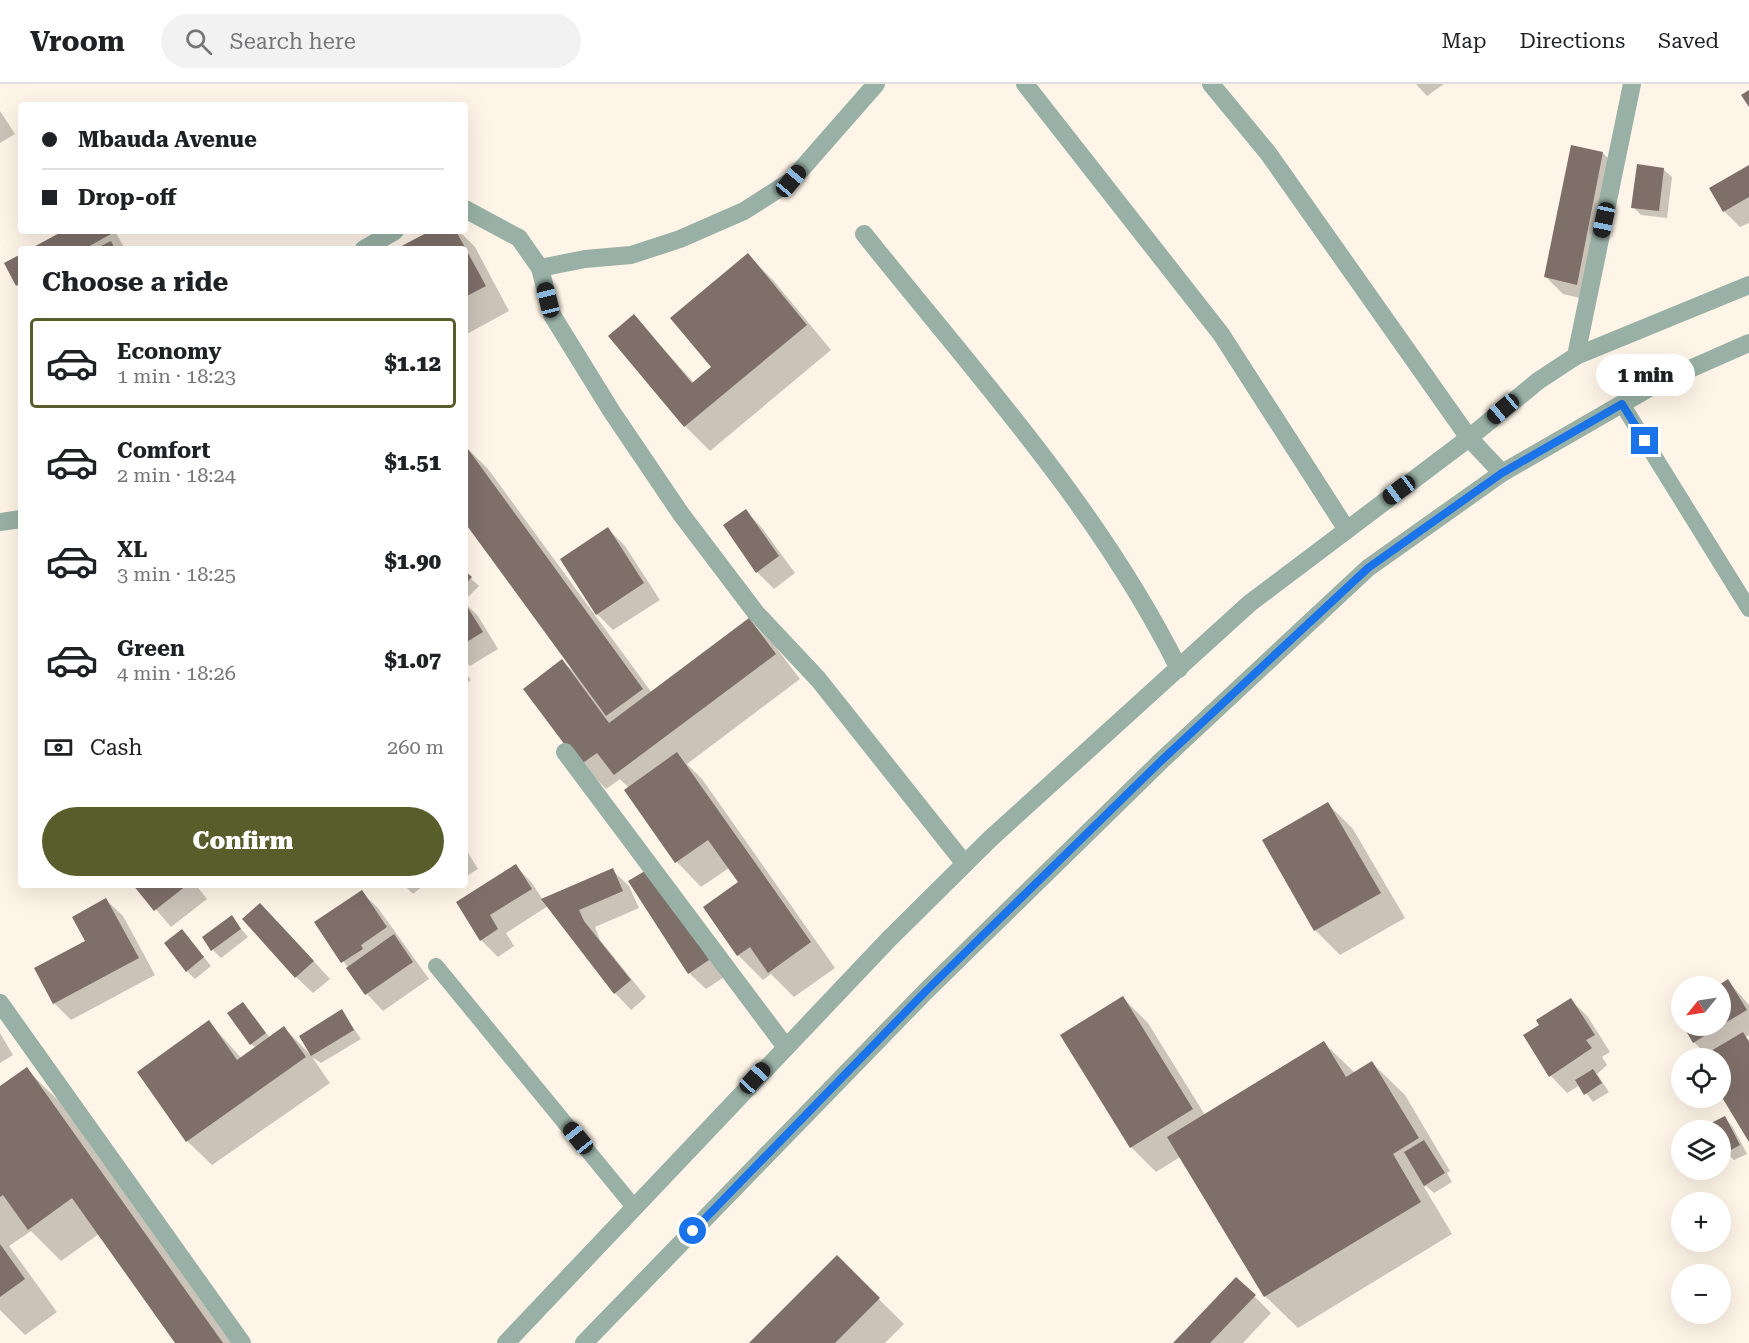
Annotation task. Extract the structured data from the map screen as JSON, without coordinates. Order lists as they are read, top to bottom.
{
  "north": "bottom left",
  "page": {
    "header": "Vroom",
    "search": "Search here",
    "nav": ["Map", "Directions", "Saved"],
    "banner": ["Mbauda Avenue", "Drop-off"],
    "heading": "Choose a ride",
    "list": [
      {
        "name": "Economy",
        "note": "1 min · 18:23",
        "value": "$1.12"
      },
      {
        "name": "Comfort",
        "note": "2 min · 18:24",
        "value": "$1.51"
      },
      {
        "name": "XL",
        "note": "3 min · 18:25",
        "value": "$1.90"
      },
      {
        "name": "Green",
        "note": "4 min · 18:26",
        "value": "$1.07"
      }
    ],
    "bubble": "1 min",
    "pay": ["Cash", "260 m"],
    "buttons": "Confirm",
    "map_buttons": ["+", "−"]
  }
}
